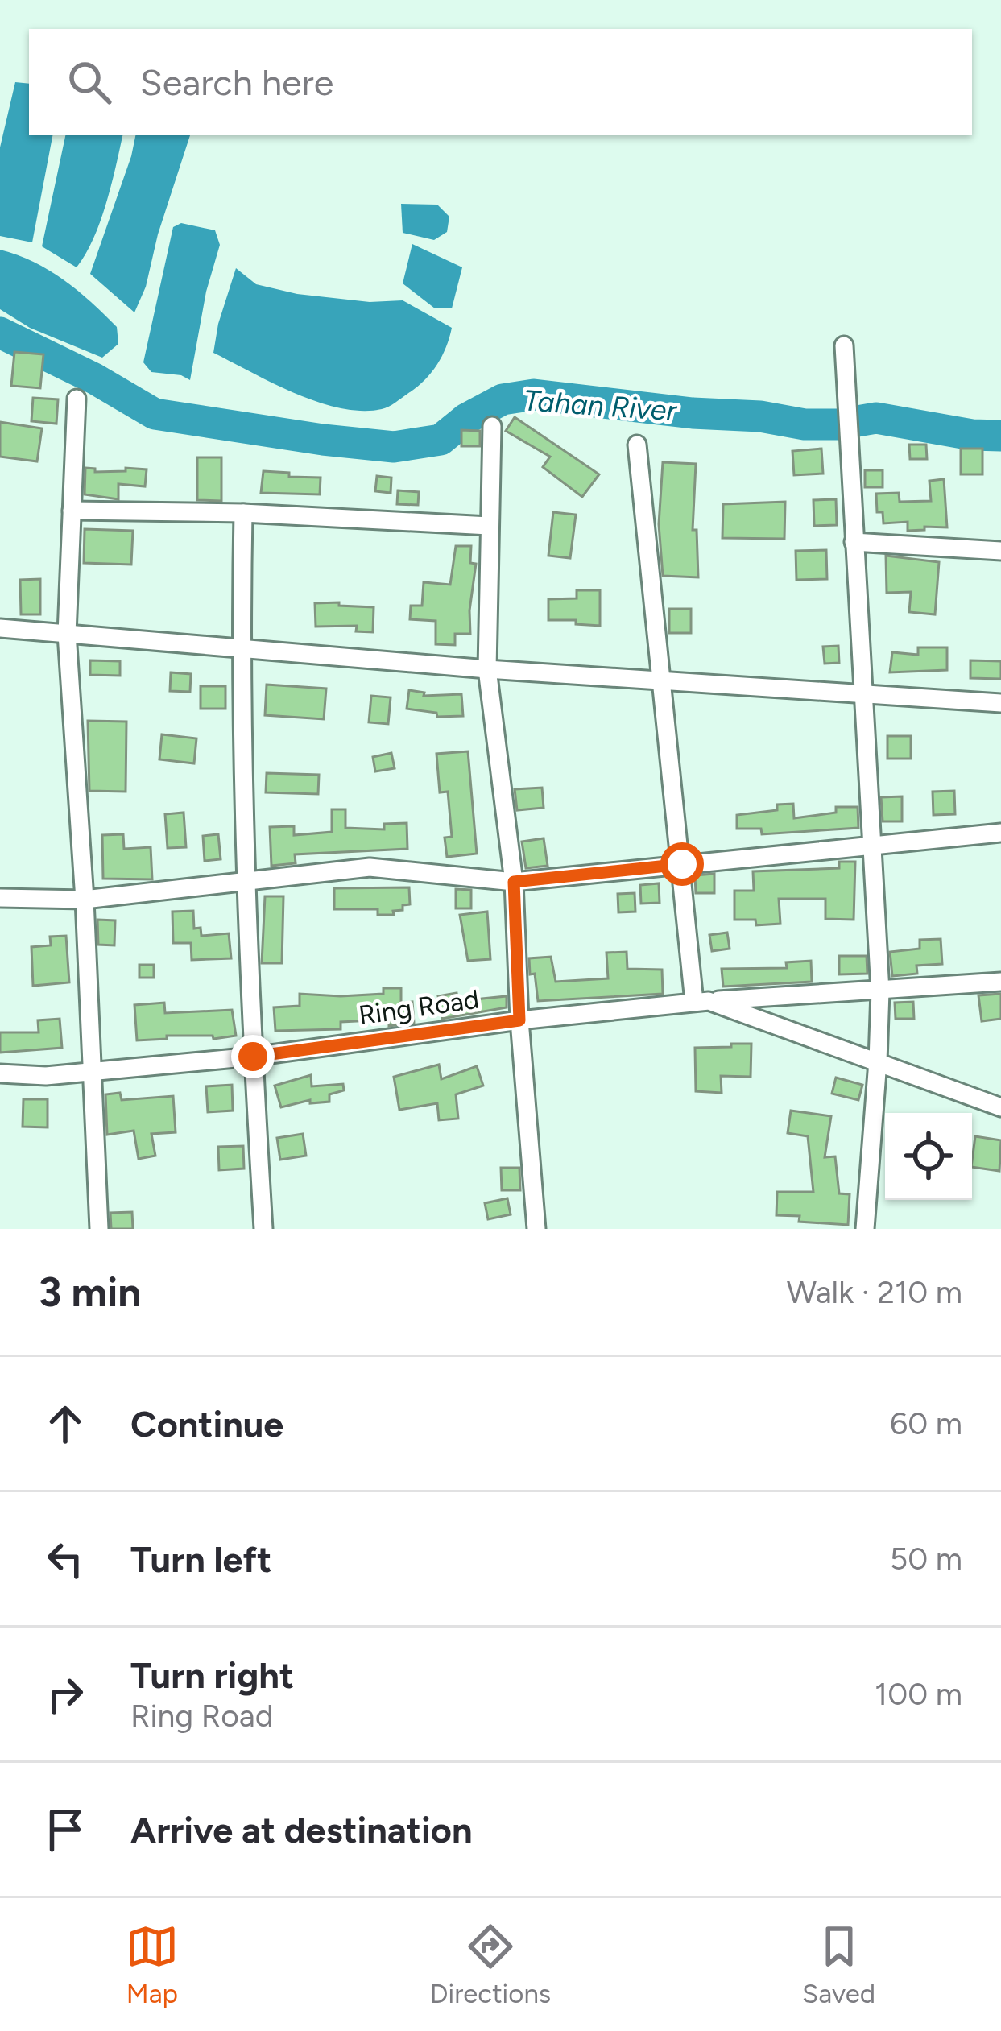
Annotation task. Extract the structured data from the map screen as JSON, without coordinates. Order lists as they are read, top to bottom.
{
  "streets": {
    "street": ["Ring Road"]
  },
  "water": ["Tahan River"],
  "page": {
    "search": "Search here",
    "heading": ["3 min", "Walk · 210 m"],
    "list": [
      ["Continue", "60 m"],
      ["Turn left", "50 m"],
      ["Turn right", "Ring Road", "100 m"],
      "Arrive at destination"
    ],
    "nav": ["Map", "Directions", "Saved"]
  }
}
